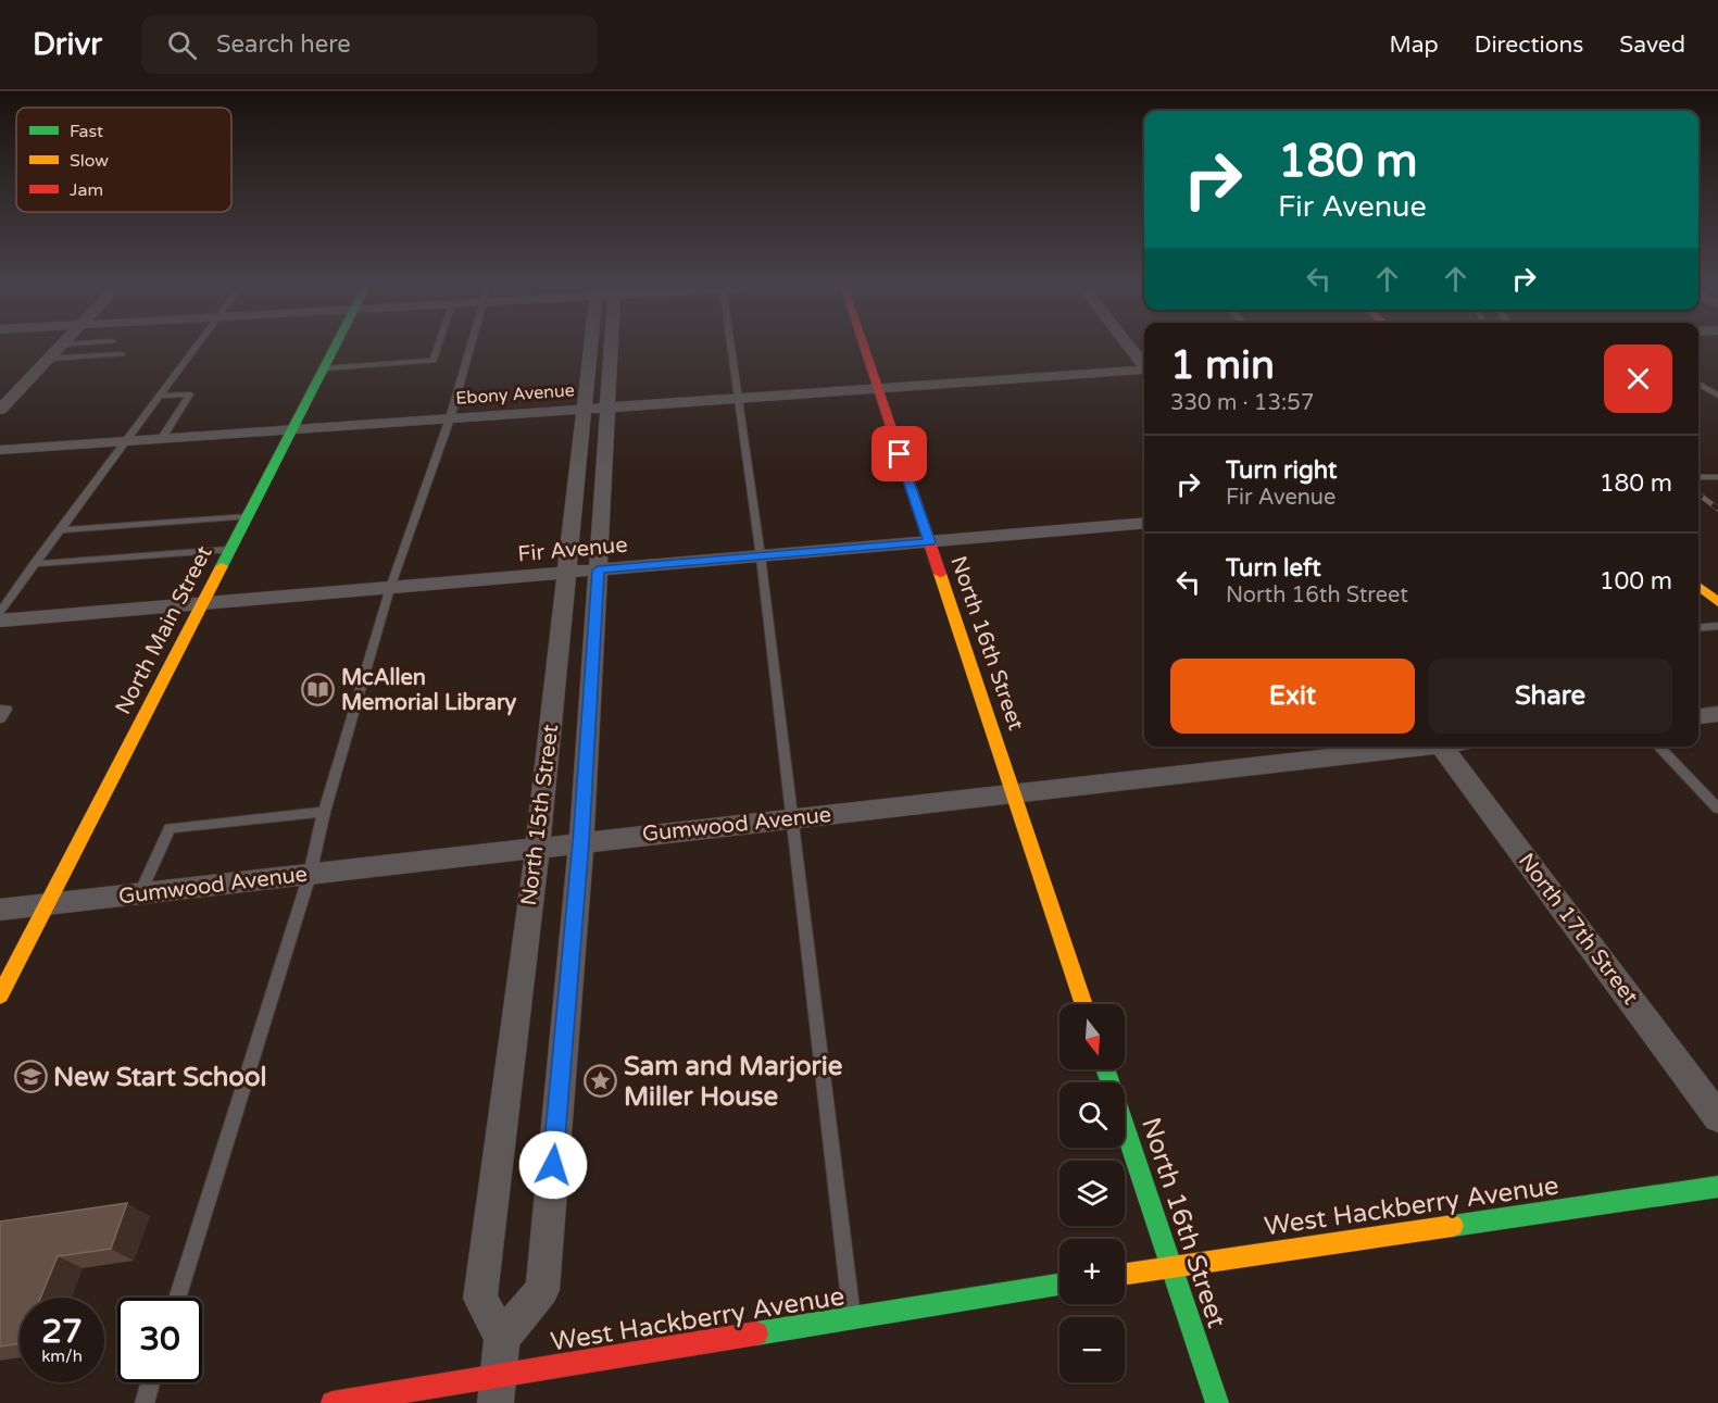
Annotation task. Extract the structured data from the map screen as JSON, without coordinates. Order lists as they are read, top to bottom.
{
  "streets": {
    "street": [
      "Ebony Avenue",
      "Fir Avenue",
      "North Main Street",
      "North 16th Street",
      "North 15th Street",
      "Gumwood Avenue",
      "North 17th Street",
      "West Hackberry Avenue"
    ]
  },
  "crossings": [
    ["Ebony Avenue", "North Main Street"],
    ["Ebony Avenue", "North 16th Street"],
    ["Ebony Avenue", "North 15th Street"],
    ["Fir Avenue", "North Main Street"],
    ["Fir Avenue", "North 16th Street"],
    ["Fir Avenue", "North 15th Street"],
    ["North Main Street", "Gumwood Avenue"],
    ["North 16th Street", "Gumwood Avenue"],
    ["North 16th Street", "West Hackberry Avenue"],
    ["North 15th Street", "Gumwood Avenue"]
  ],
  "places": {
    "library": ["McAllen Memorial Library"],
    "school or university": ["New Start School"],
    "place": ["Sam and Marjorie Miller House"]
  },
  "legend": ["Fast", "Slow", "Jam"],
  "north": "bottom",
  "page": {
    "header": "Drivr",
    "search": "Search here",
    "nav": ["Map", "Directions", "Saved"],
    "turn": ["180 m", "Fir Avenue"],
    "heading": ["1 min", "330 m · 13:57"],
    "list": [
      {
        "name": "Turn right",
        "note": "Fir Avenue",
        "value": "180 m"
      },
      {
        "name": "Turn left",
        "note": "North 16th Street",
        "value": "100 m"
      }
    ],
    "buttons": ["Exit", "Share"],
    "map_buttons": ["+", "−"],
    "speed": "27 km/h",
    "limit": "30"
  }
}
